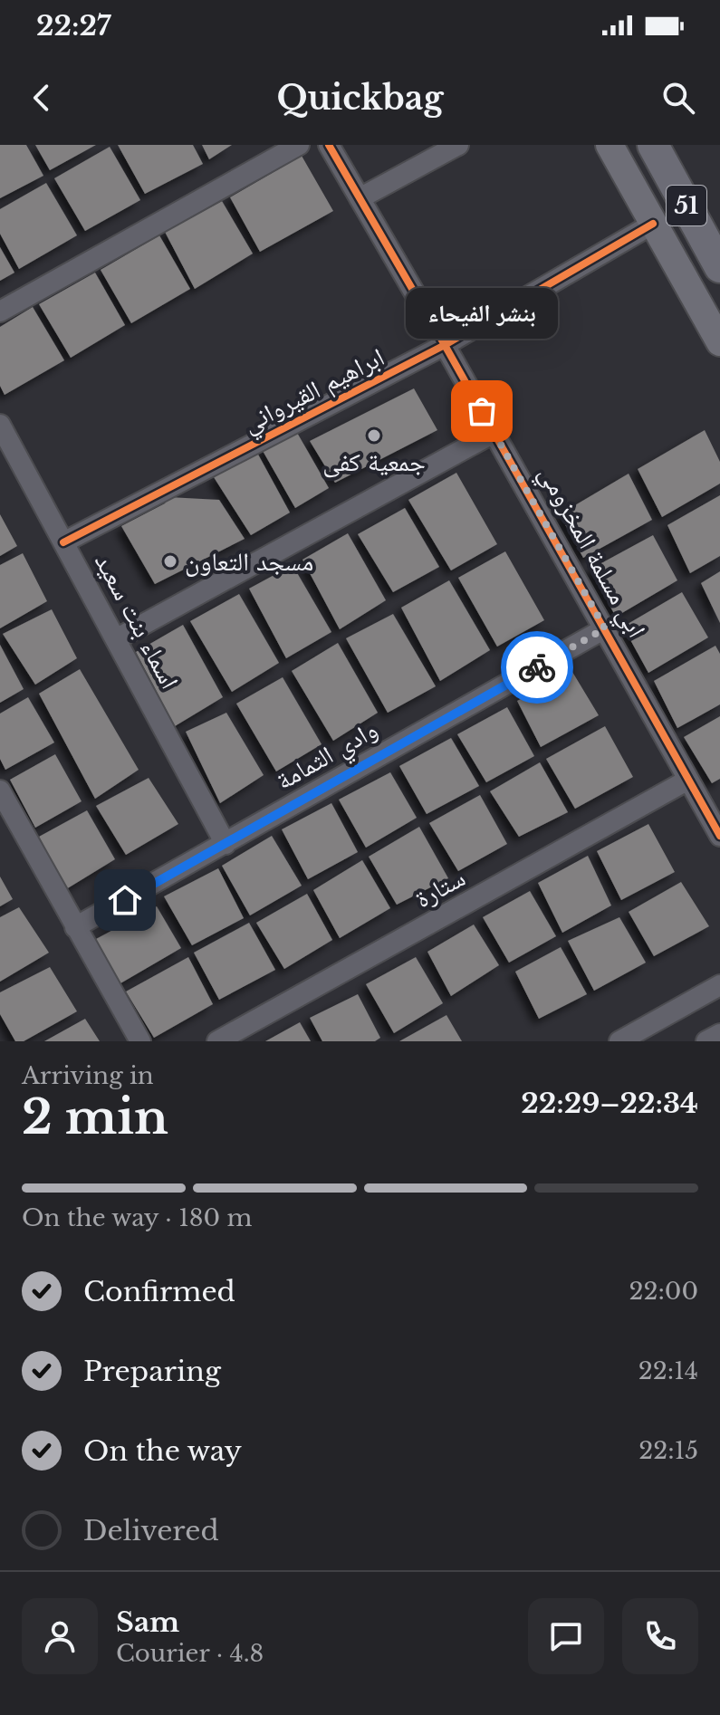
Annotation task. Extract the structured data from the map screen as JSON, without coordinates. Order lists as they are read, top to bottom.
{
  "streets": {
    "main road": ["51"],
    "street": [
      "ابراهيم القيرواني",
      "ابي مسلمة المخزومي",
      "اسماء بنت سعيد",
      "وادي الثمامة",
      "ستارة"
    ]
  },
  "crossings": [
    ["ابراهيم القيرواني", "ابي مسلمة المخزومي"],
    ["ابراهيم القيرواني", "اسماء بنت سعيد"],
    ["ابي مسلمة المخزومي", "وادي الثمامة"],
    ["ابي مسلمة المخزومي", "ستارة"],
    ["اسماء بنت سعيد", "وادي الثمامة"]
  ],
  "places": ["بنشر الفيحاء", "جمعية كفى", "مسجد التعاون"],
  "page": {
    "status": "22:27",
    "header": "Quickbag",
    "bubble": "بنشر الفيحاء",
    "heading": ["2 min", "Arriving in", "22:29–22:34"],
    "panel": ["Sam", "Courier · 4.8"],
    "bar": "On the way · 180 m",
    "list": [
      ["Confirmed", "22:00"],
      ["Preparing", "22:14"],
      ["On the way", "22:15"],
      "Delivered"
    ]
  }
}
